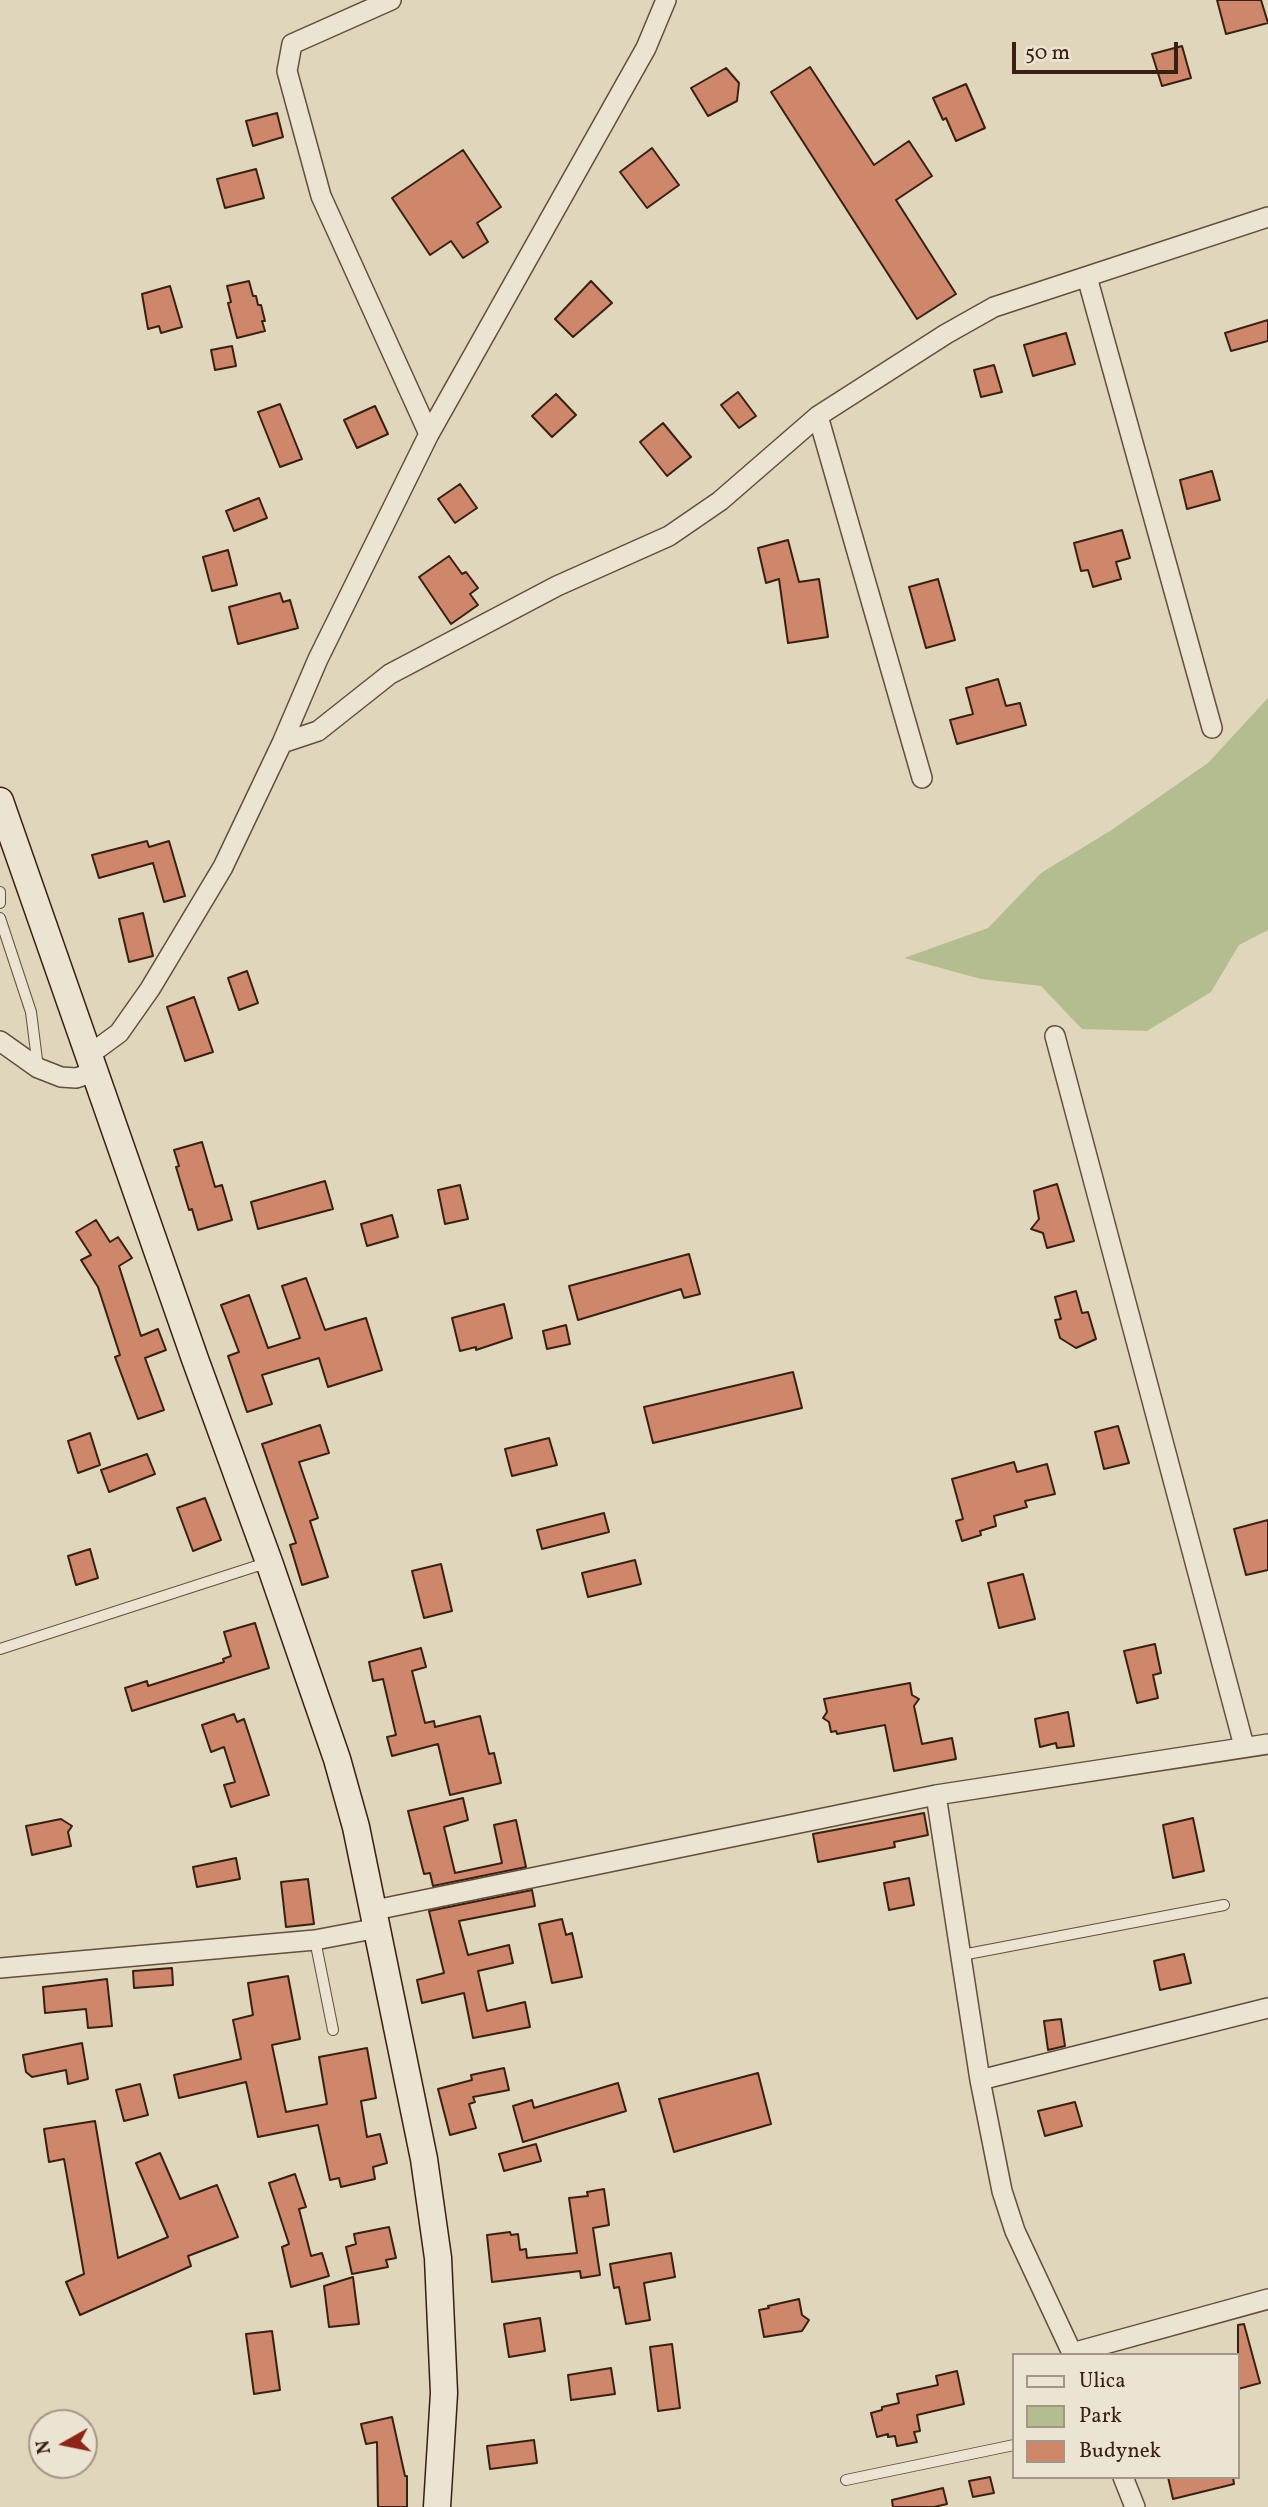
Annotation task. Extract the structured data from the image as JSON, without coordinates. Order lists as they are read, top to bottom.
{
  "legend": ["Ulica", "Park", "Budynek"],
  "scale_bar": "50 m",
  "north": "left"
}
